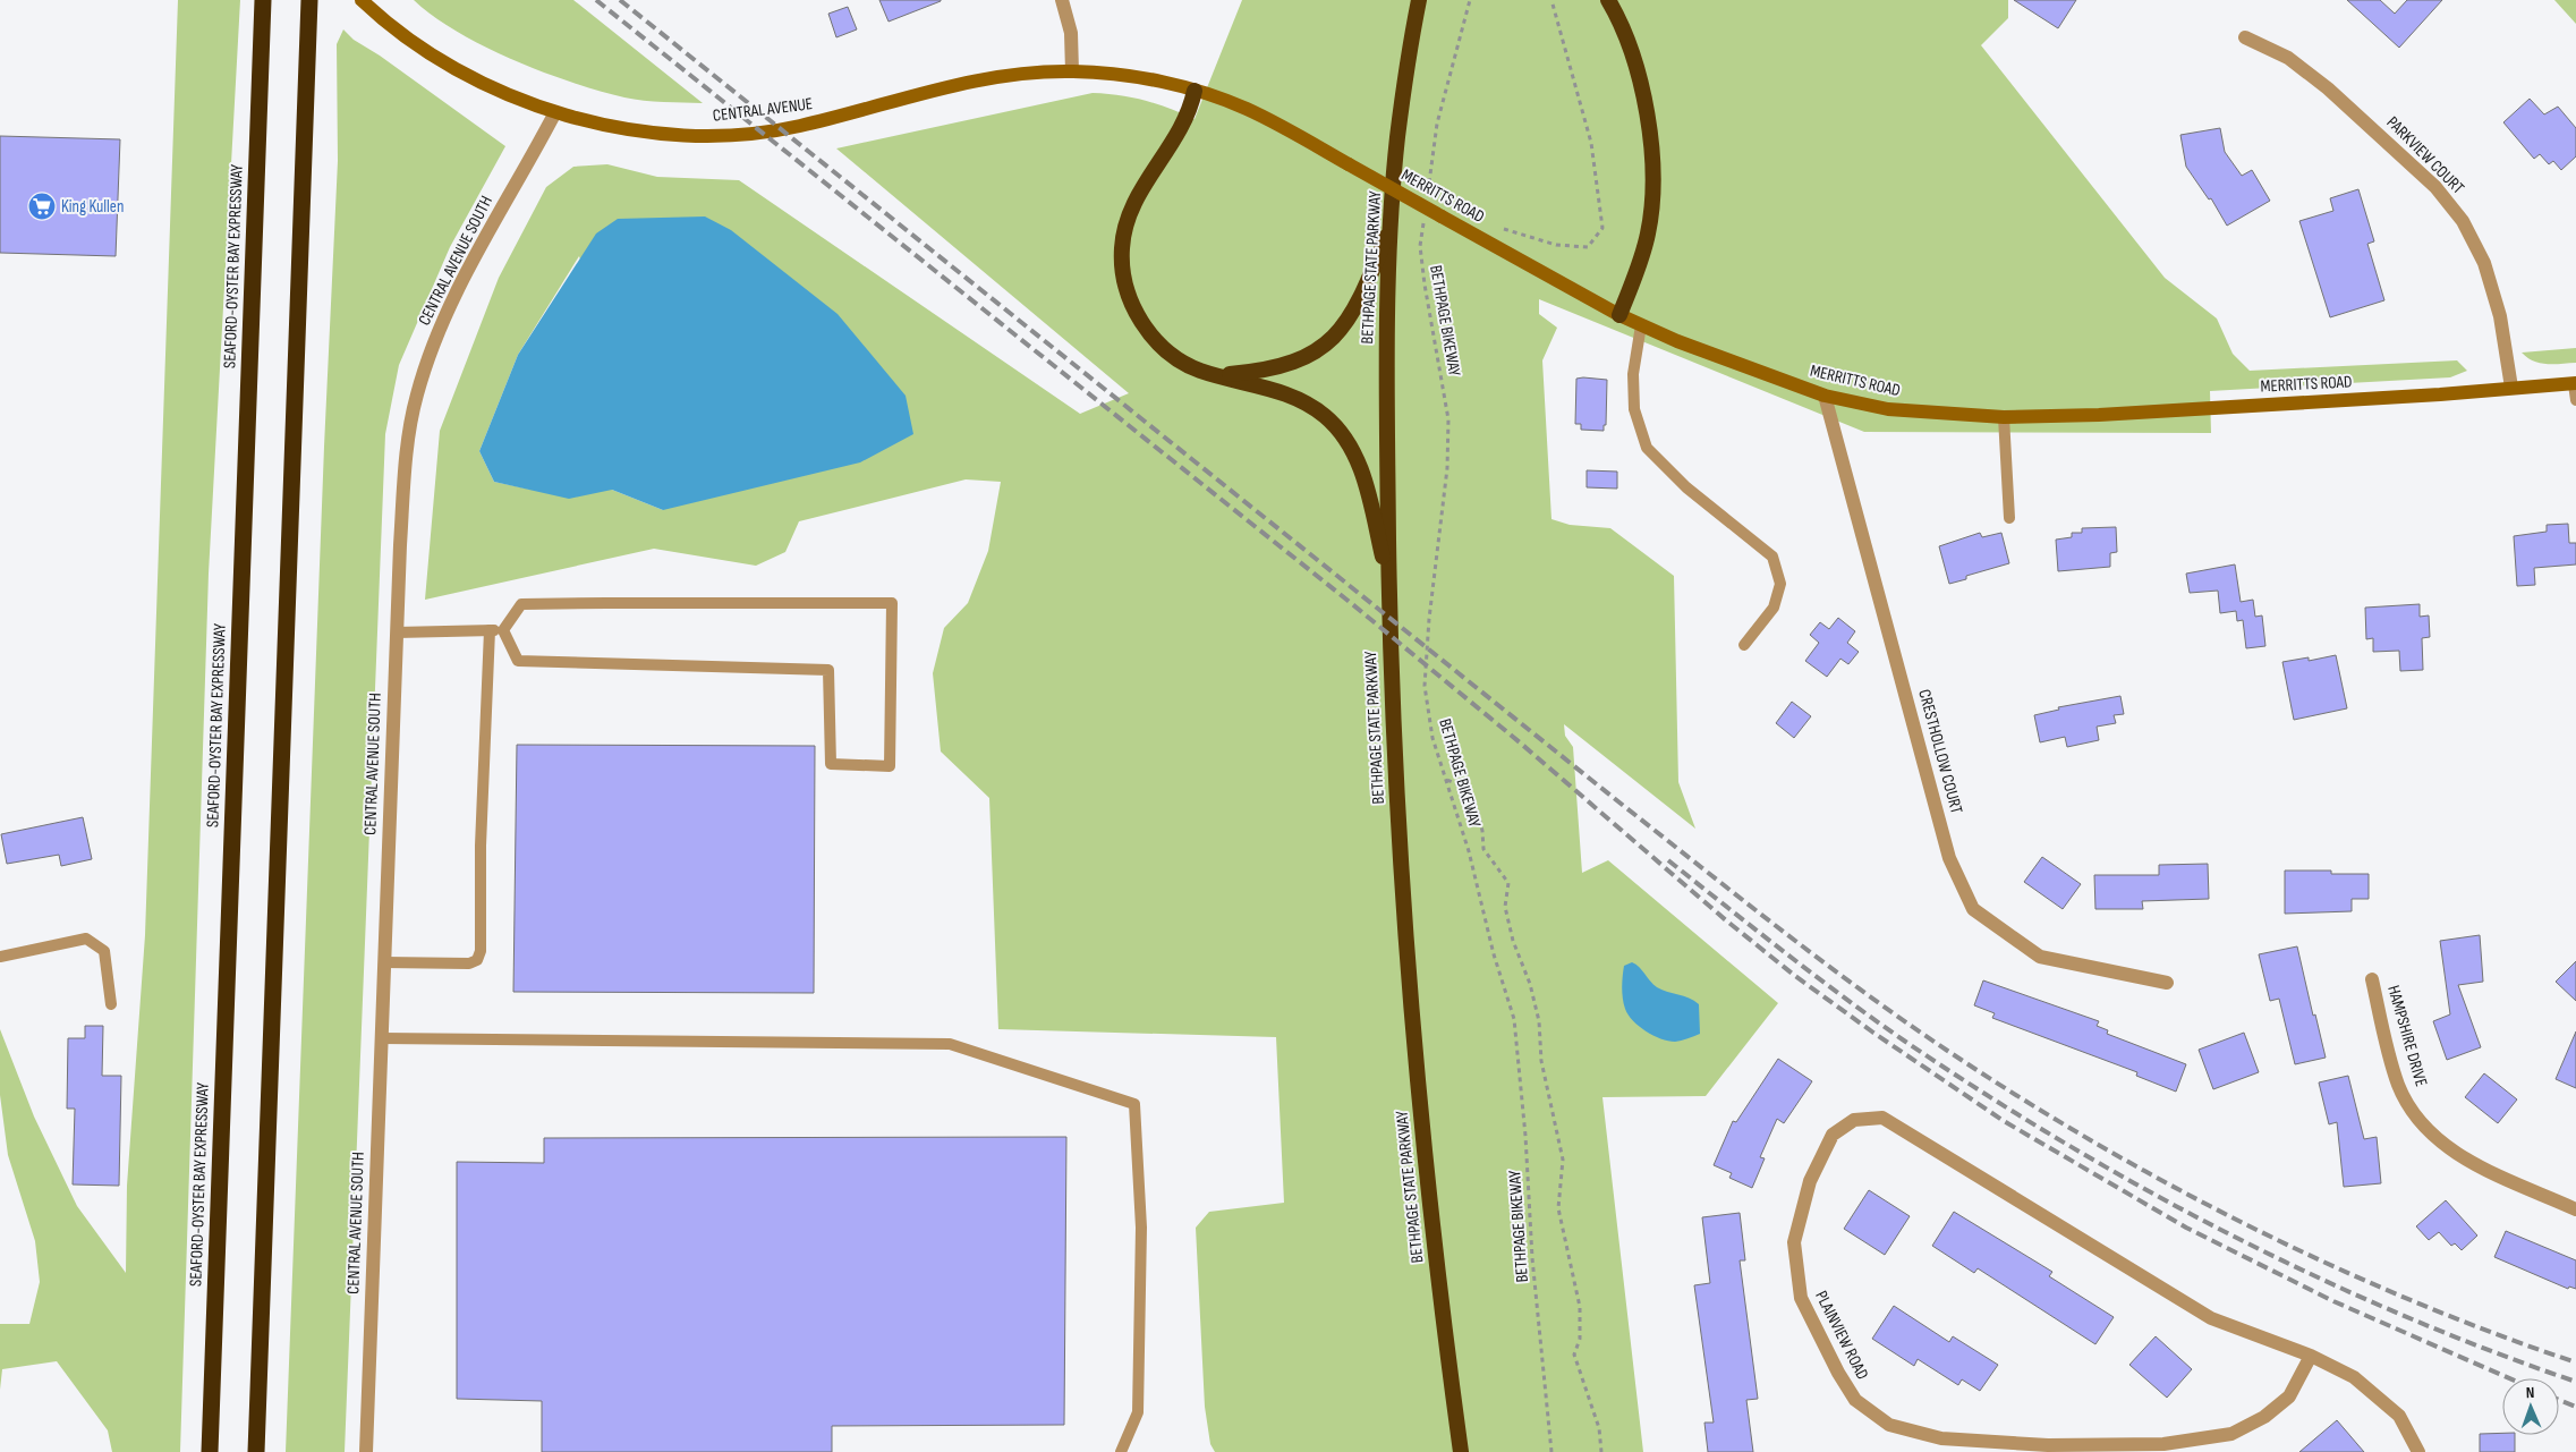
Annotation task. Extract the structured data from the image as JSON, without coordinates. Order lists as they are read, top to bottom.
{
  "streets": {
    "highway": ["SEAFORD-OYSTER BAY EXPRESSWAY", "BETHPAGE STATE PARKWAY"],
    "main road": ["CENTRAL AVENUE", "MERRITTS ROAD"],
    "street": [
      "PARKVIEW COURT",
      "CENTRAL AVENUE SOUTH",
      "CRESTHOLLOW COURT",
      "HAMPSHIRE DRIVE",
      "PLAINVIEW ROAD"
    ],
    "path": ["BETHPAGE BIKEWAY"]
  },
  "crossings": [
    ["CENTRAL AVENUE", "MERRITTS ROAD"],
    ["CENTRAL AVENUE", "CENTRAL AVENUE SOUTH"],
    ["PARKVIEW COURT", "MERRITTS ROAD"],
    ["MERRITTS ROAD", "CRESTHOLLOW COURT"]
  ],
  "places": {
    "supermarket": ["King Kullen"]
  },
  "north": "top"
}
